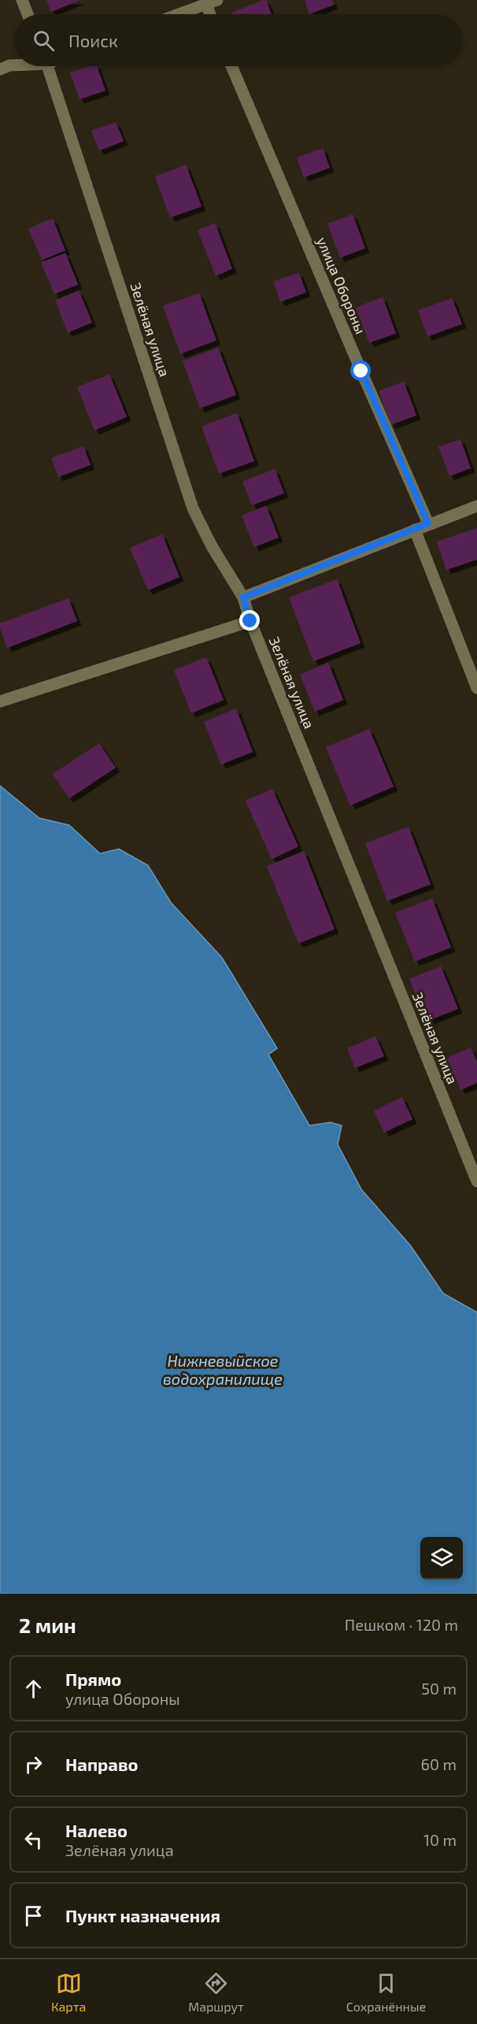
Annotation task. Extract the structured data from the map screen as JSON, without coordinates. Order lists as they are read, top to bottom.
{
  "streets": {
    "street": ["улица Обороны", "Зелёная улица"]
  },
  "water": ["Нижневыйское водохранилище"],
  "page": {
    "search": "Поиск",
    "heading": ["2 мин", "Пешком · 120 m"],
    "list": [
      ["Прямо", "улица Обороны", "50 m"],
      ["Направо", "60 m"],
      ["Налево", "Зелёная улица", "10 m"],
      "Пункт назначения"
    ],
    "nav": ["Карта", "Маршрут", "Сохранённые"]
  }
}
